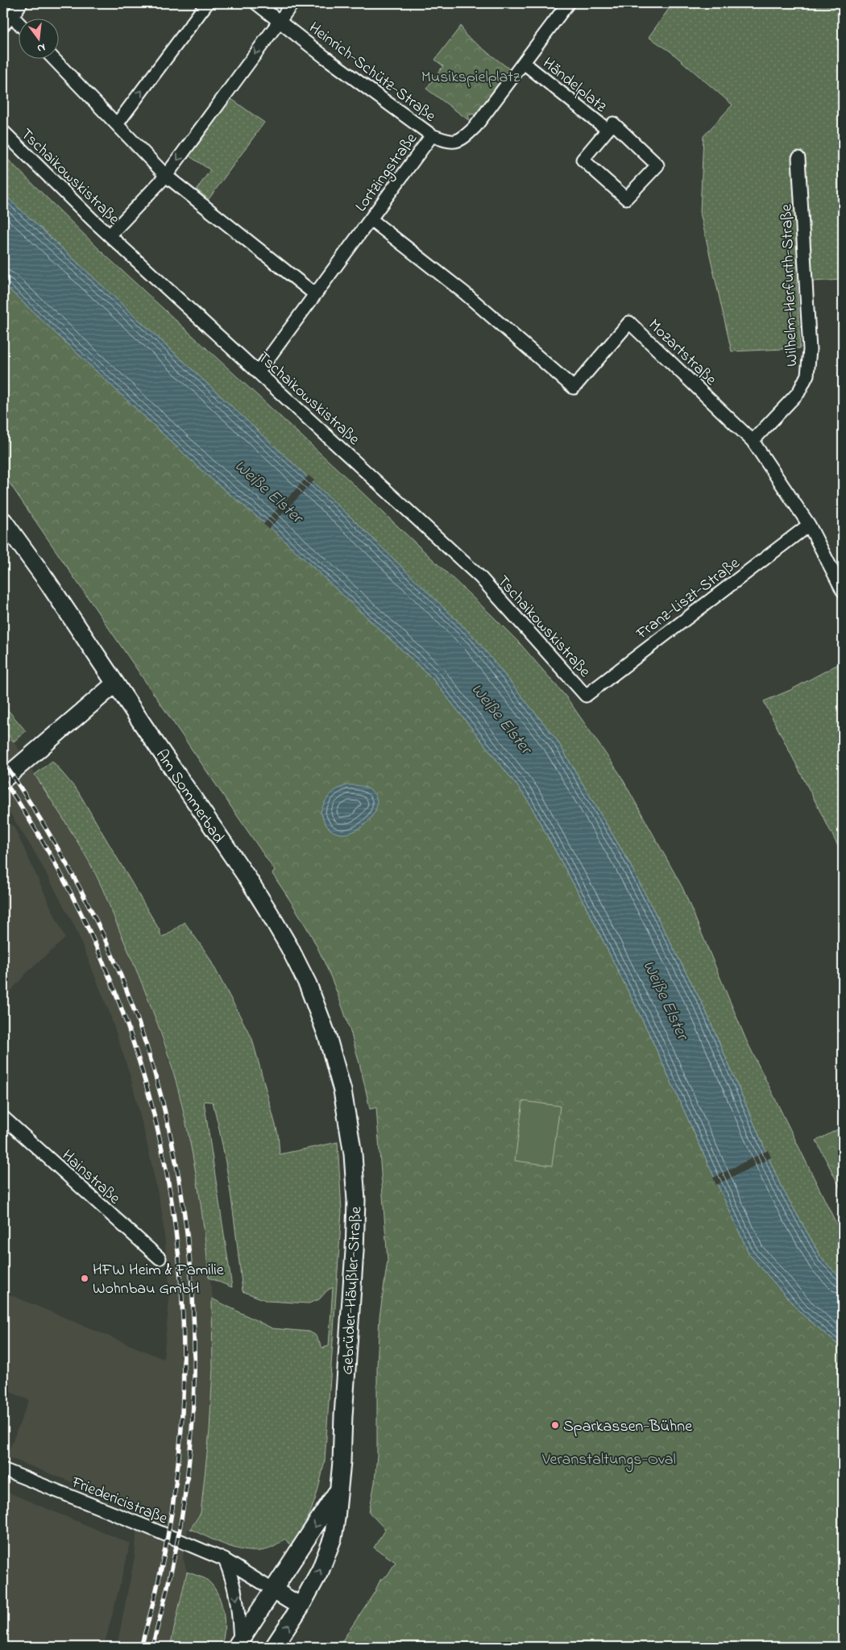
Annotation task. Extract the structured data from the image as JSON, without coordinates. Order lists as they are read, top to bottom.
{
  "streets": {
    "main road": ["Am Sommerbad", "Gebrüder-Häußler-Straße"],
    "street": [
      "Heinrich-Schütz-Straße",
      "Händelplatz",
      "Lortzingstraße",
      "Tschaikowskistraße",
      "Wilhelm-Herfurth-Straße",
      "Mozartstraße",
      "Franz-Liszt-Straße",
      "Hainstraße",
      "Friedericistraße"
    ]
  },
  "crossings": [
    ["Heinrich-Schütz-Straße", "Lortzingstraße"],
    ["Händelplatz", "Lortzingstraße"],
    ["Lortzingstraße", "Tschaikowskistraße"],
    ["Lortzingstraße", "Mozartstraße"],
    ["Tschaikowskistraße", "Franz-Liszt-Straße"],
    ["Wilhelm-Herfurth-Straße", "Mozartstraße"],
    ["Mozartstraße", "Franz-Liszt-Straße"],
    ["Am Sommerbad", "Gebrüder-Häußler-Straße"],
    ["Gebrüder-Häußler-Straße", "Friedericistraße"]
  ],
  "water": ["Weiße Elster"],
  "parks": ["Musikspielplatz", "Veranstaltungs-Oval"],
  "places": ["HFW Heim & Familie Wohnbau GmbH", "Sparkassen-Bühne"],
  "north": "bottom"
}
